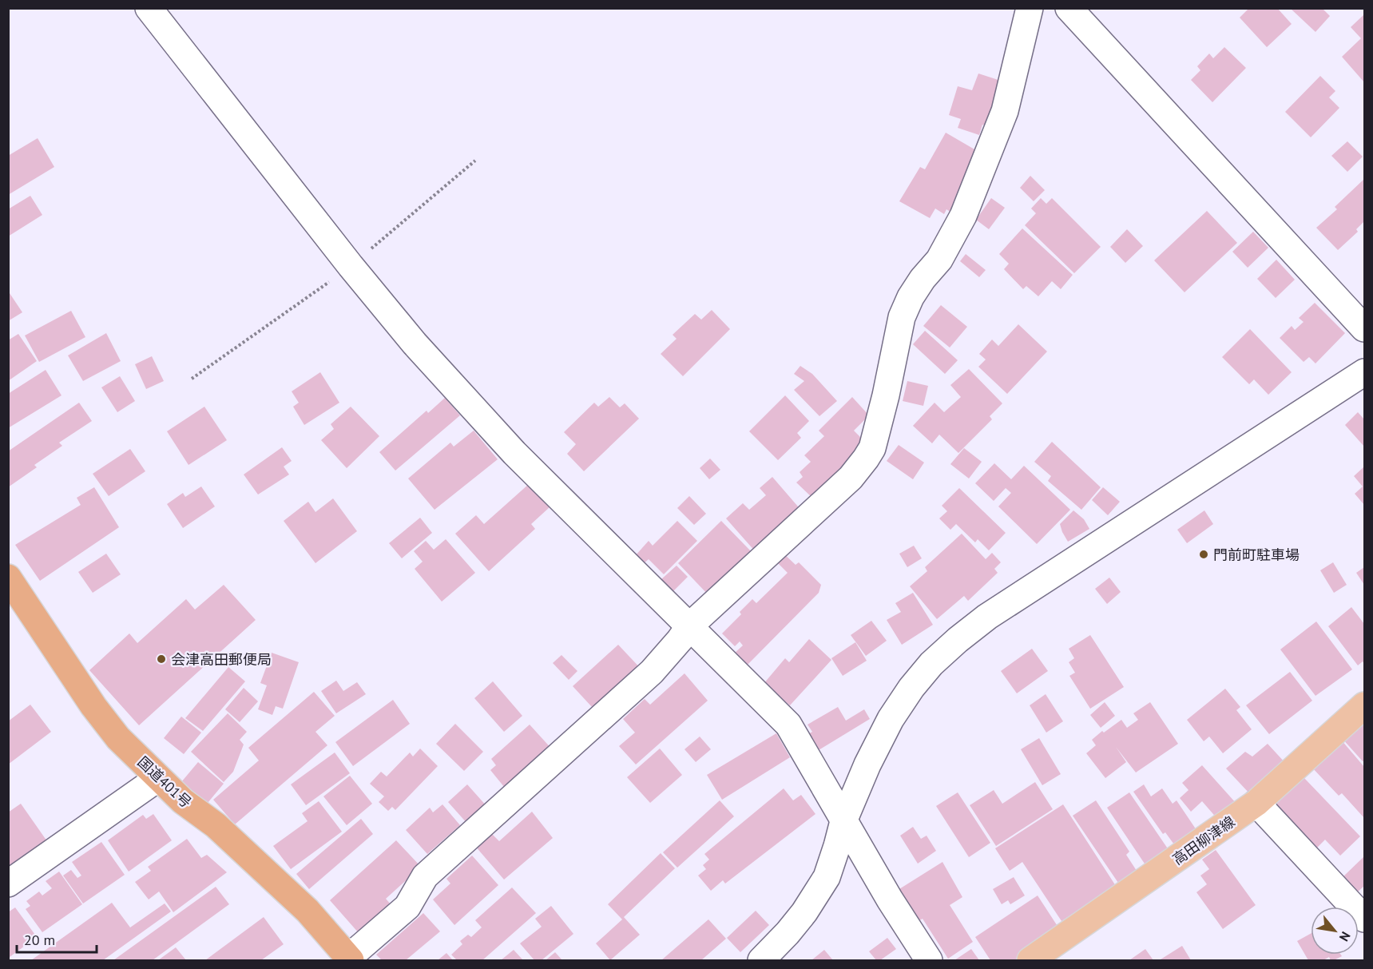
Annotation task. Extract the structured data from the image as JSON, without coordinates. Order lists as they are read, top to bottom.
{
  "streets": {
    "highway": ["国道401号"],
    "main road": ["高田柳津線"]
  },
  "places": ["門前町駐車場", "会津高田郵便局"],
  "scale_bar": "20 m",
  "north": "bottom right"
}
